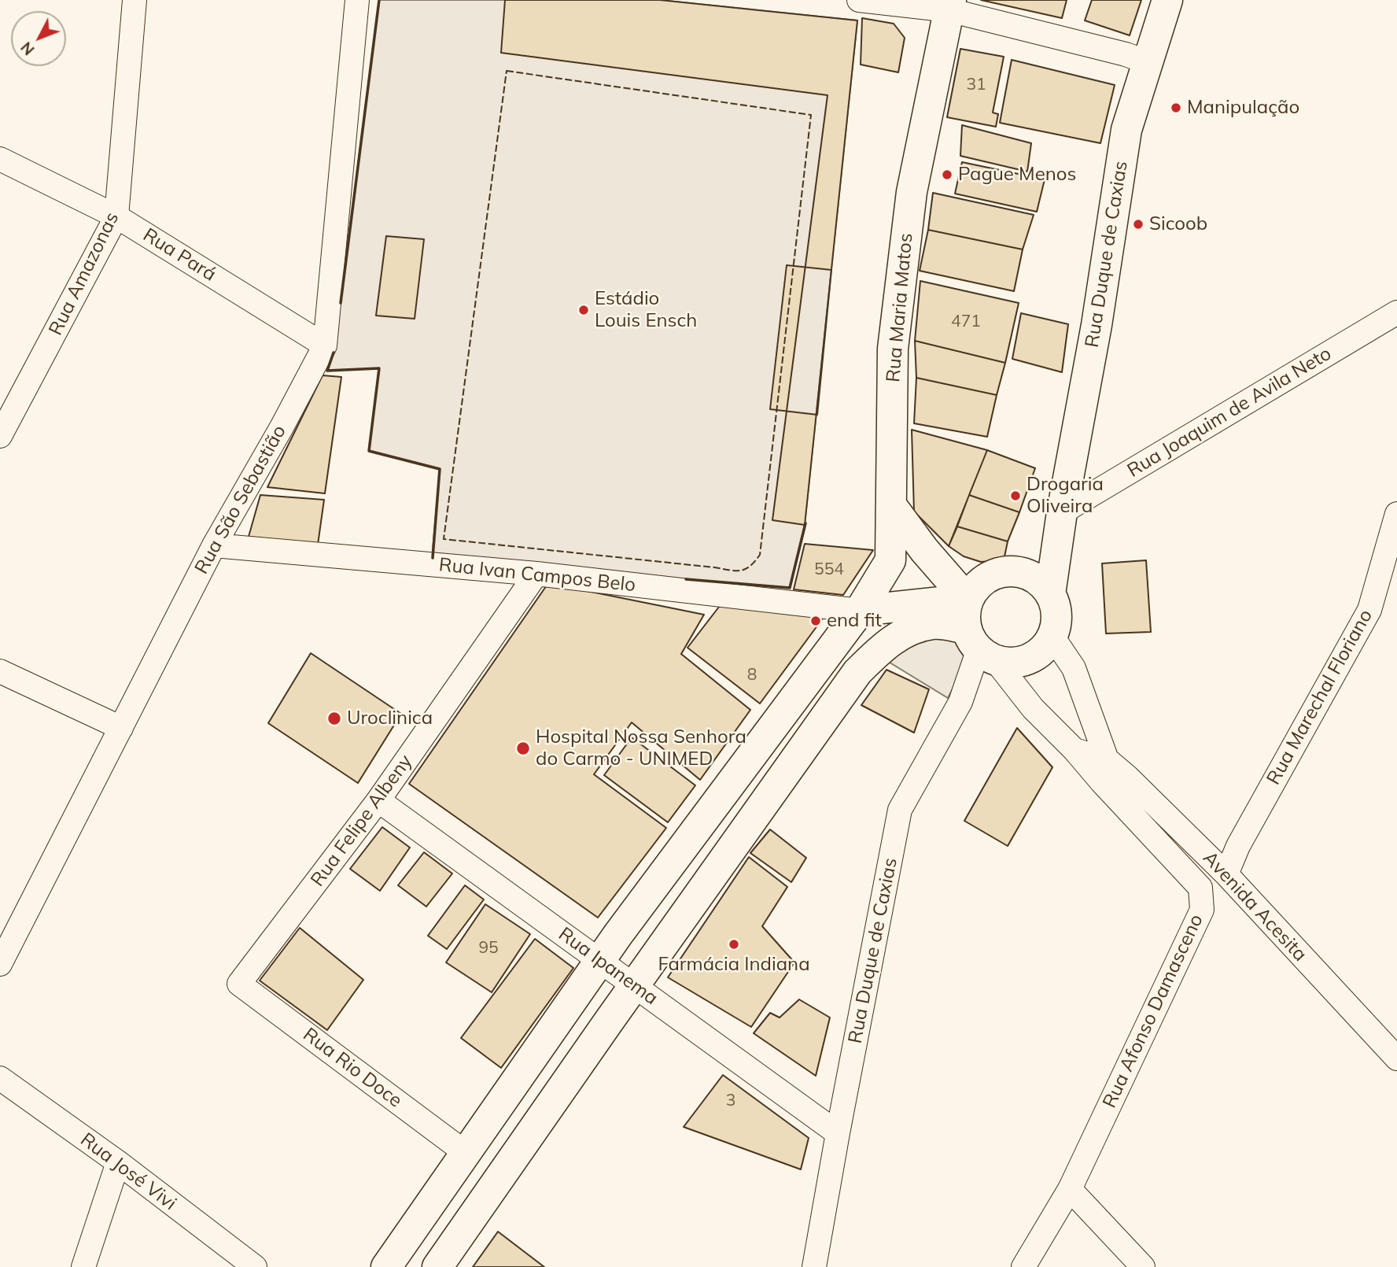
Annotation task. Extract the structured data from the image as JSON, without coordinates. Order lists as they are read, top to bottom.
{
  "streets": {
    "main road": ["Rua Duque de Caxias", "Rua Maria Matos"],
    "street": [
      "Rua Pará",
      "Rua Amazonas",
      "Rua Joaquim de Avila Neto",
      "Rua São Sebastião",
      "Rua Ivan Campos Belo",
      "Rua Marechal Floriano",
      "Rua Felipe Albeny",
      "Avenida Acesita",
      "Rua Ipanema",
      "Rua Afonso Damasceno",
      "Rua Rio Doce",
      "Rua José Vivi"
    ]
  },
  "crossings": [
    ["Rua Duque de Caxias", "Rua Joaquim de Avila Neto"],
    ["Rua Duque de Caxias", "Avenida Acesita"],
    ["Rua Duque de Caxias", "Rua Ipanema"],
    ["Rua Pará", "Rua Amazonas"],
    ["Rua Pará", "Rua São Sebastião"],
    ["Rua Maria Matos", "Rua Ivan Campos Belo"],
    ["Rua Maria Matos", "Rua Ipanema"],
    ["Rua Maria Matos", "Rua Rio Doce"],
    ["Rua São Sebastião", "Rua Ivan Campos Belo"],
    ["Rua Ivan Campos Belo", "Rua Felipe Albeny"],
    ["Rua Marechal Floriano", "Avenida Acesita"],
    ["Rua Felipe Albeny", "Rua Ipanema"],
    ["Rua Felipe Albeny", "Rua Rio Doce"],
    ["Avenida Acesita", "Rua Afonso Damasceno"]
  ],
  "places": [
    "Manipulação",
    "Pague Menos",
    "Sicoob",
    "Estádio Louis Ensch",
    "Drogaria Oliveira",
    "end fit",
    "Uroclinica",
    "Hospital Nossa Senhora do Carmo - UNIMED",
    "Farmácia Indiana"
  ],
  "house_numbers": [
    "31",
    "471",
    "554",
    "8",
    "95",
    "3"
  ],
  "north": "bottom left"
}
